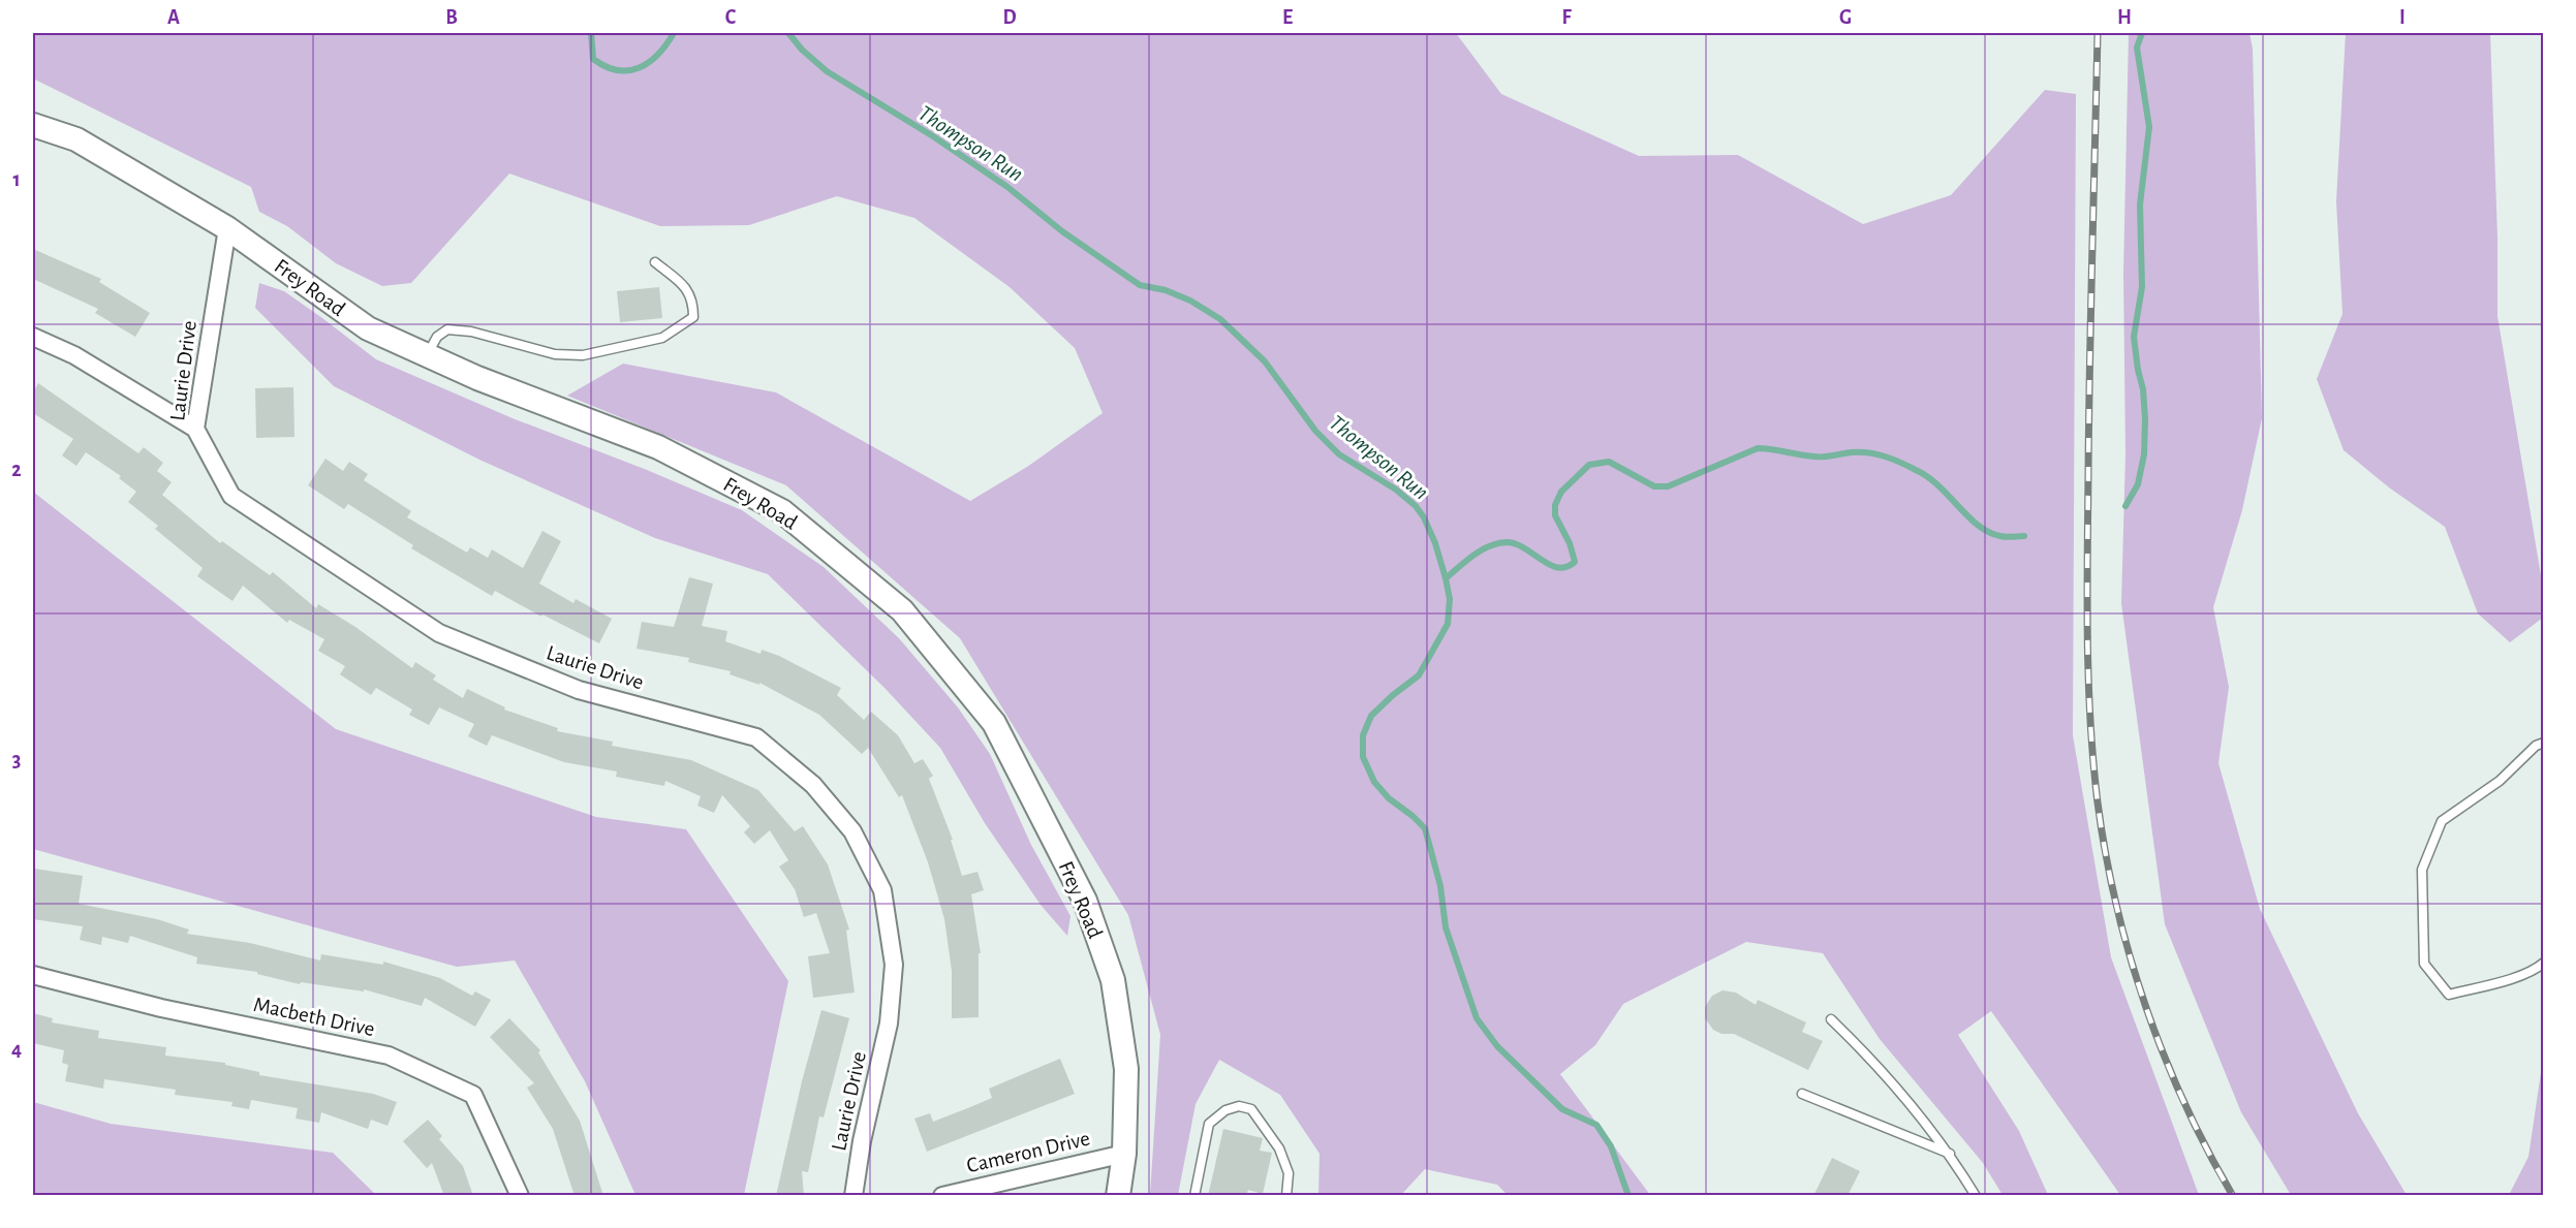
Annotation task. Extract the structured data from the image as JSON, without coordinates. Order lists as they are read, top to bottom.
{
  "streets": {
    "street": [
      "Frey Road",
      "Laurie Drive",
      "Macbeth Drive",
      "Cameron Drive"
    ]
  },
  "crossings": [
    ["Frey Road", "Laurie Drive"],
    ["Frey Road", "Cameron Drive"]
  ],
  "water": ["Thompson Run"],
  "grid": {
    "columns": [
      "A",
      "B",
      "C",
      "D",
      "E",
      "F",
      "G",
      "H",
      "I"
    ],
    "rows": [
      "1",
      "2",
      "3",
      "4"
    ]
  }
}
